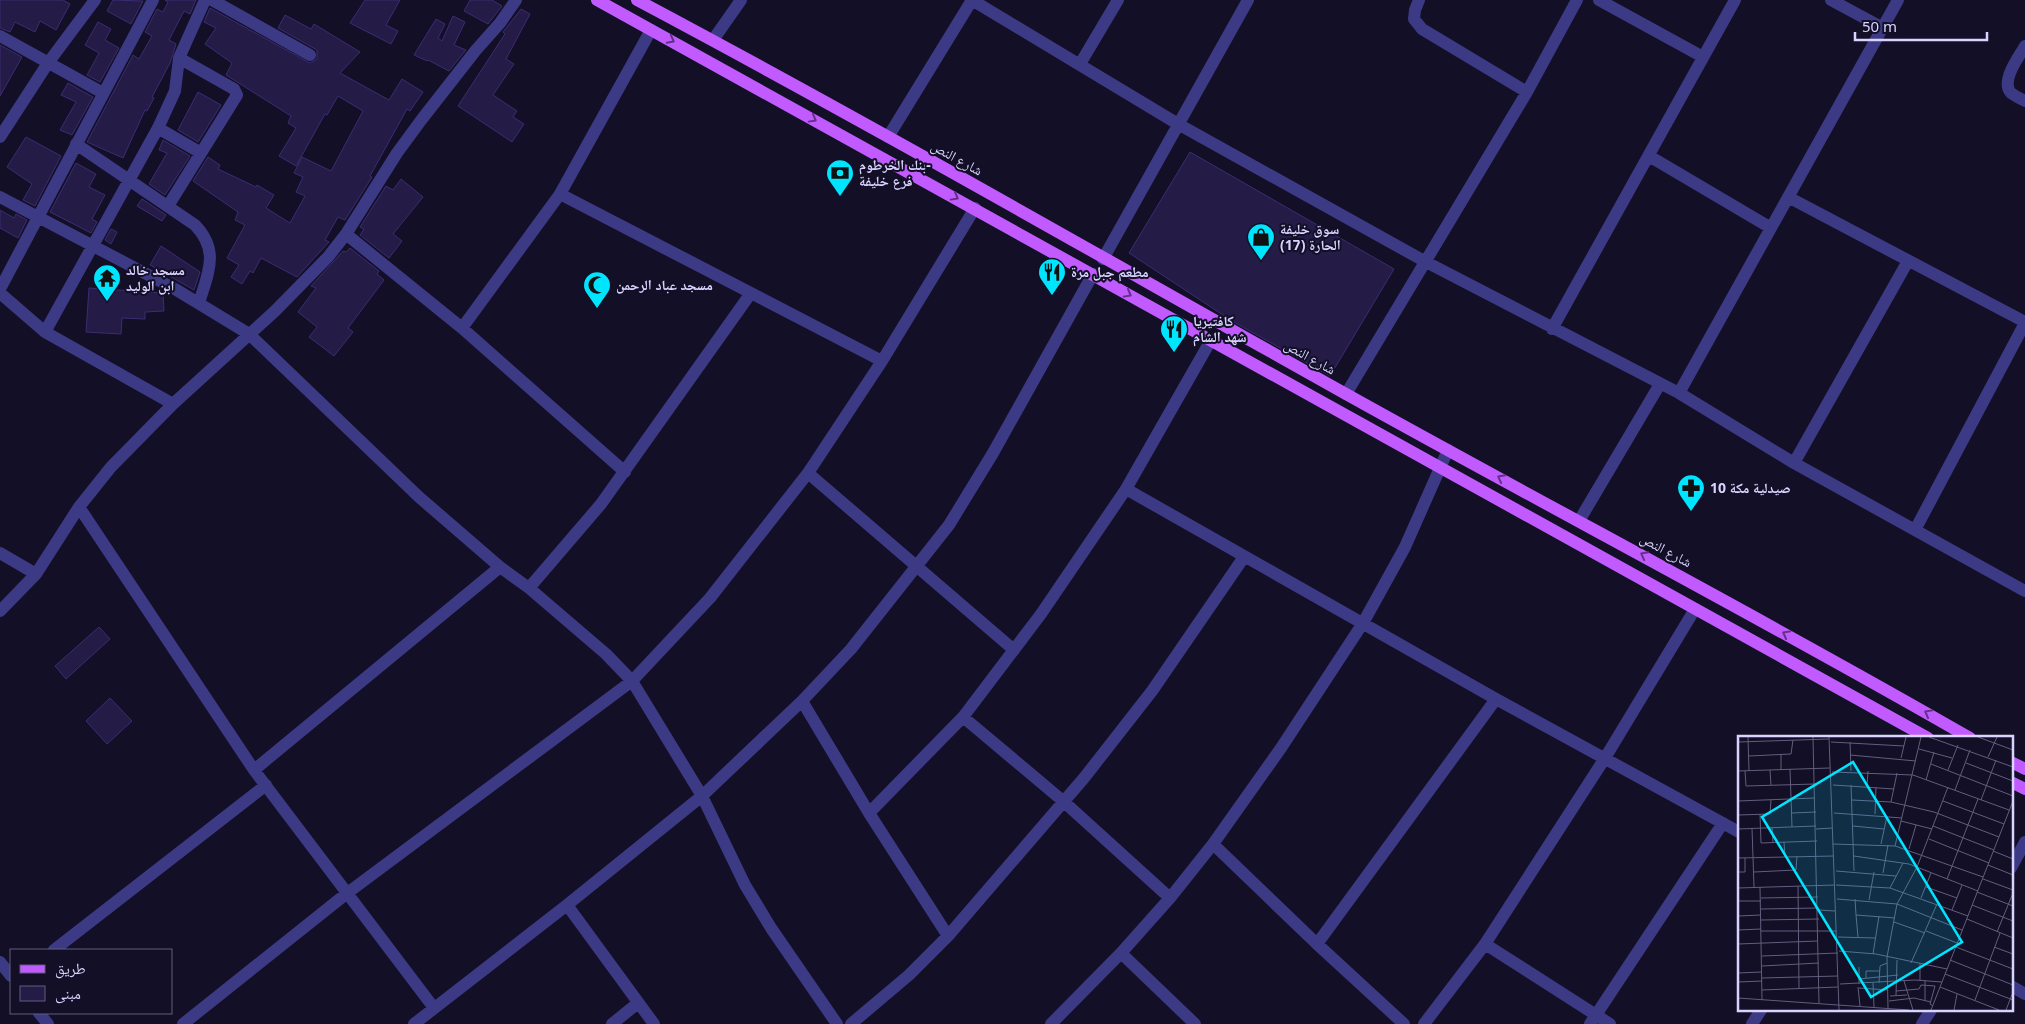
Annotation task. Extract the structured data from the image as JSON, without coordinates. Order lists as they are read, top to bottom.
{
  "streets": {
    "main road": ["شارع النص"]
  },
  "places": {
    "bank": ["بنك الخرطوم- فرع خليفة"],
    "shop": ["سوق خليفة الحارة (17)"],
    "restaurant": ["مطعم جبل مرة", "كافتيريا شهد الشام"],
    "temple": ["مسجد خالد ابن الوليد"],
    "mosque": ["مسجد عباد الرحمن"],
    "pharmacy": ["صيدلية مكة 10"]
  },
  "legend": ["طريق", "مبنى"],
  "scale_bar": "50 m"
}
